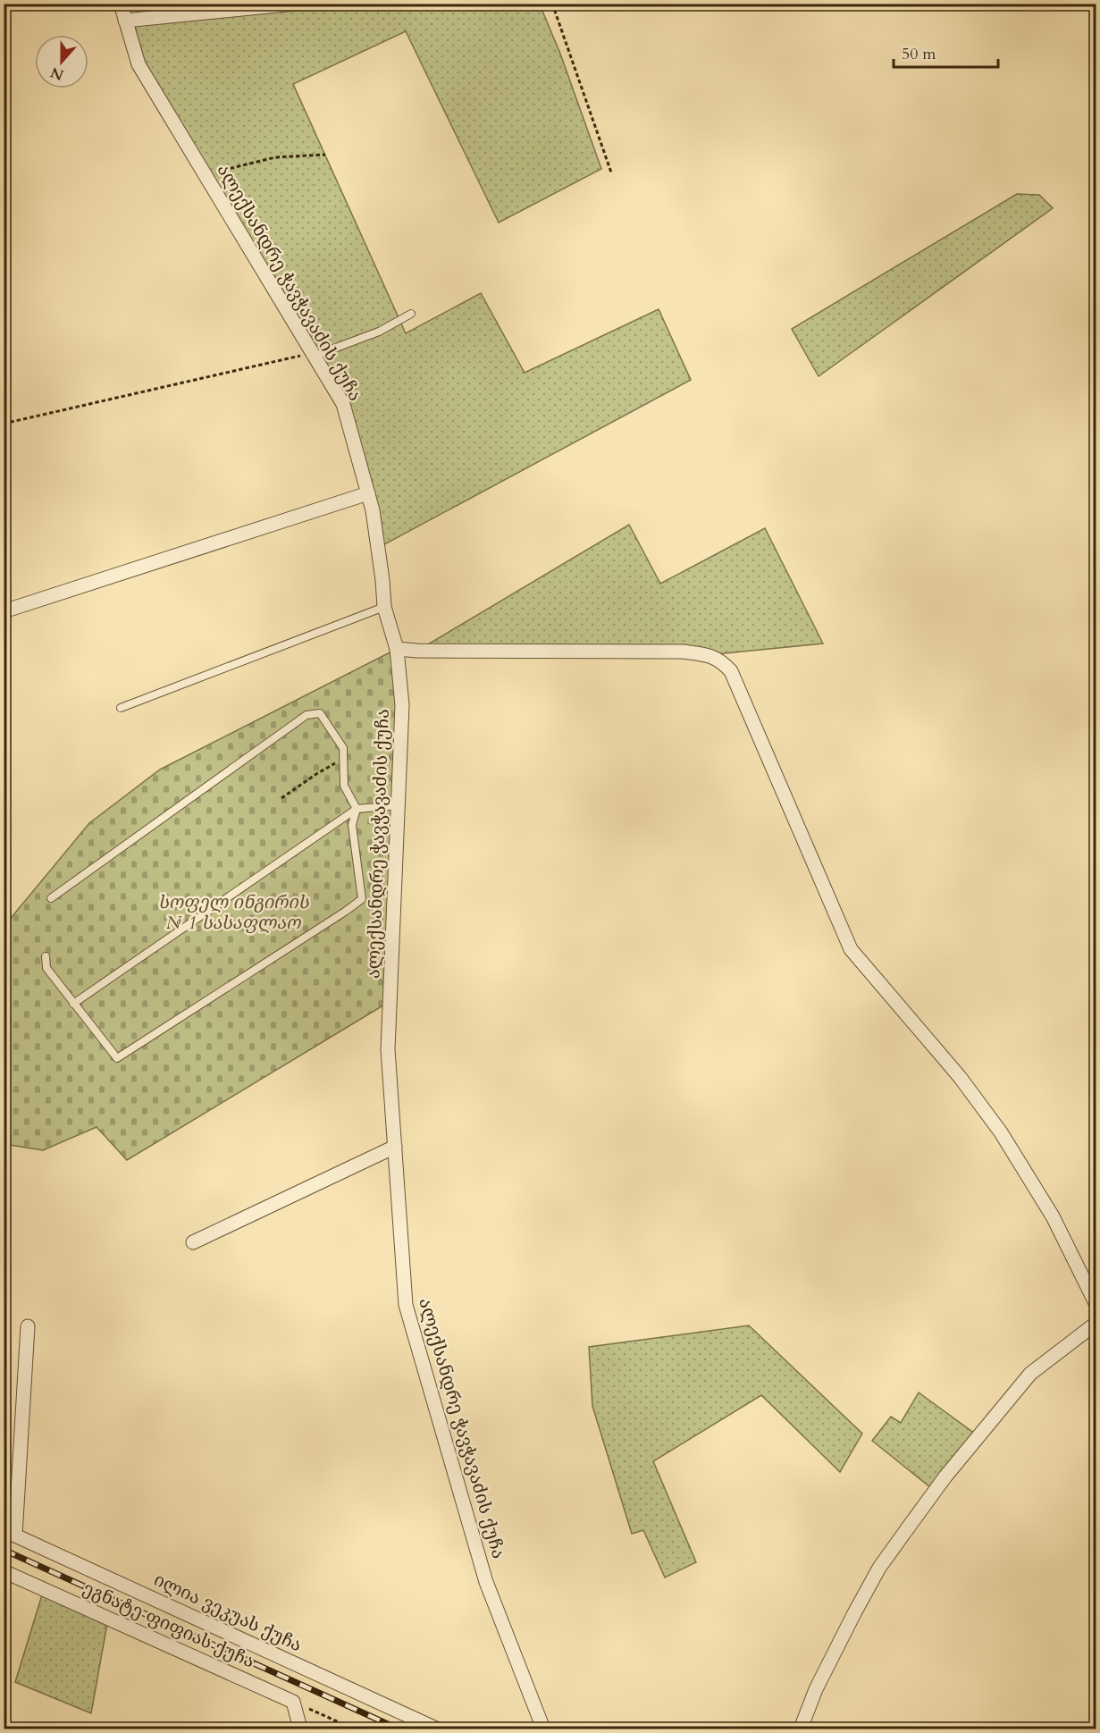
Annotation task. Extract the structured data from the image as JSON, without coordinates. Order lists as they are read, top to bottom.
{
  "streets": {
    "street": ["ალექსანდრე ჭავჭავაძის ქუჩა", "ილია ვეკუას ქუჩა", "ეგნატე ფიფიას ქუჩა"]
  },
  "parks": ["სოფელ ინგირის №1 სასაფლაო"],
  "scale_bar": "50 m",
  "north": "bottom"
}
